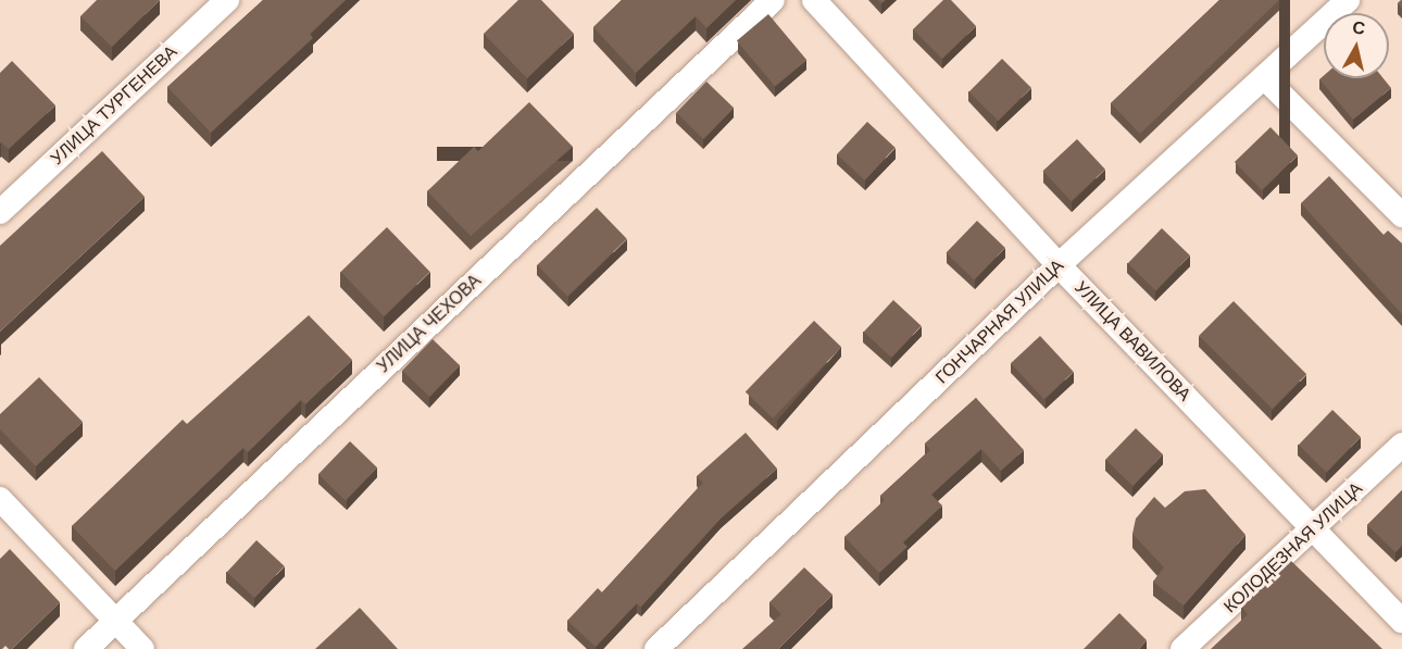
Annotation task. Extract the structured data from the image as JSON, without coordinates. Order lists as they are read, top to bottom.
{
  "streets": {
    "street": [
      "УЛИЦА ТУРГЕНЕВА",
      "ГОНЧАРНАЯ УЛИЦА",
      "УЛИЦА ЧЕХОВА",
      "УЛИЦА ВАВИЛОВА",
      "КОЛОДЕЗНАЯ УЛИЦА"
    ]
  },
  "crossings": [
    ["ГОНЧАРНАЯ УЛИЦА", "УЛИЦА ВАВИЛОВА"],
    ["УЛИЦА ВАВИЛОВА", "КОЛОДЕЗНАЯ УЛИЦА"]
  ],
  "north": "top"
}
